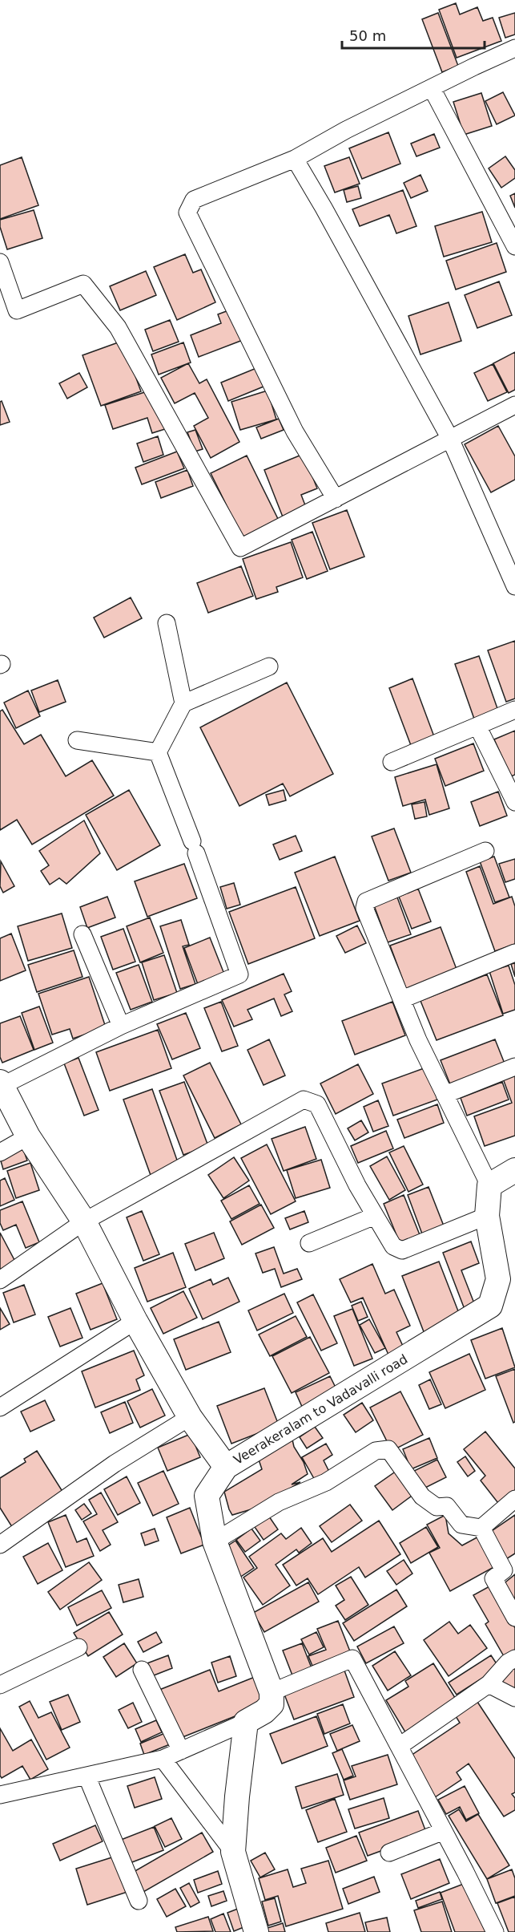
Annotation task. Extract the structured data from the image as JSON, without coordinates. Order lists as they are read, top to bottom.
{
  "streets": {
    "street": ["Veerakeralam to Vadavalli road"]
  },
  "scale_bar": "50 m"
}
